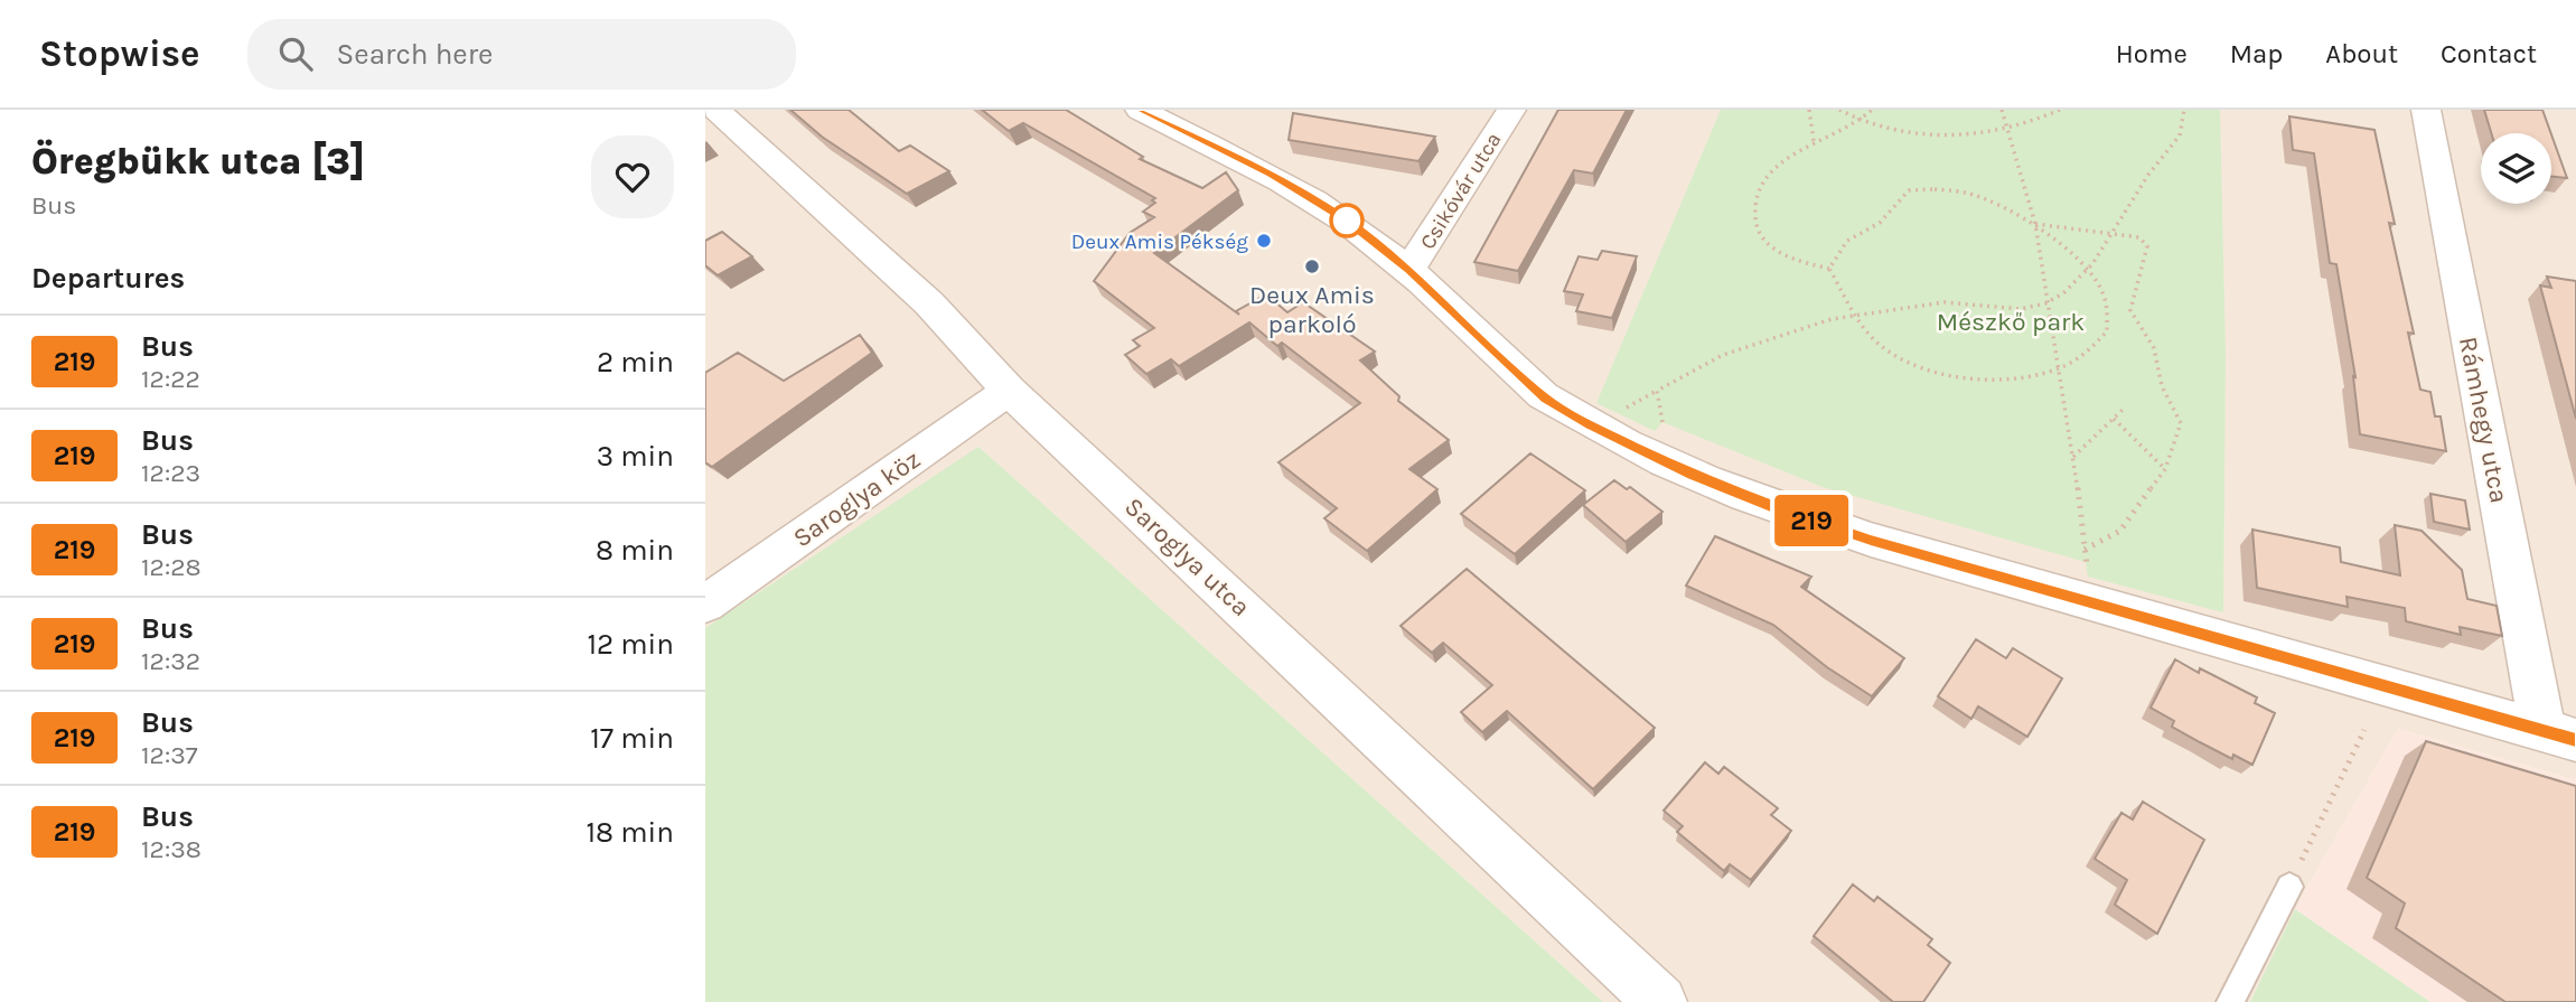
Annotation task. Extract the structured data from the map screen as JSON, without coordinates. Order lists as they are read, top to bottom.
{
  "streets": {
    "street": [
      "Csikóvár utca",
      "Rámhegy utca",
      "Saroglya köz",
      "Saroglya utca"
    ]
  },
  "crossings": [
    ["Saroglya köz", "Saroglya utca"]
  ],
  "parks": ["Mészkő park"],
  "places": ["Deux Amis Pékség", "Deux Amis parkoló"],
  "lines": ["bus line 219"],
  "page": {
    "header": "Stopwise",
    "search": "Search here",
    "nav": [
      "Home",
      "Map",
      "About",
      "Contact"
    ],
    "heading": [
      ["Öregbükk utca [3]", "Bus"],
      "Departures"
    ],
    "on_map": "219",
    "list": [
      {
        "mark": "219",
        "name": "Bus",
        "note": "12:22",
        "value": "2 min"
      },
      {
        "mark": "219",
        "name": "Bus",
        "note": "12:23",
        "value": "3 min"
      },
      {
        "mark": "219",
        "name": "Bus",
        "note": "12:28",
        "value": "8 min"
      },
      {
        "mark": "219",
        "name": "Bus",
        "note": "12:32",
        "value": "12 min"
      },
      {
        "mark": "219",
        "name": "Bus",
        "note": "12:37",
        "value": "17 min"
      },
      {
        "mark": "219",
        "name": "Bus",
        "note": "12:38",
        "value": "18 min"
      }
    ]
  }
}
